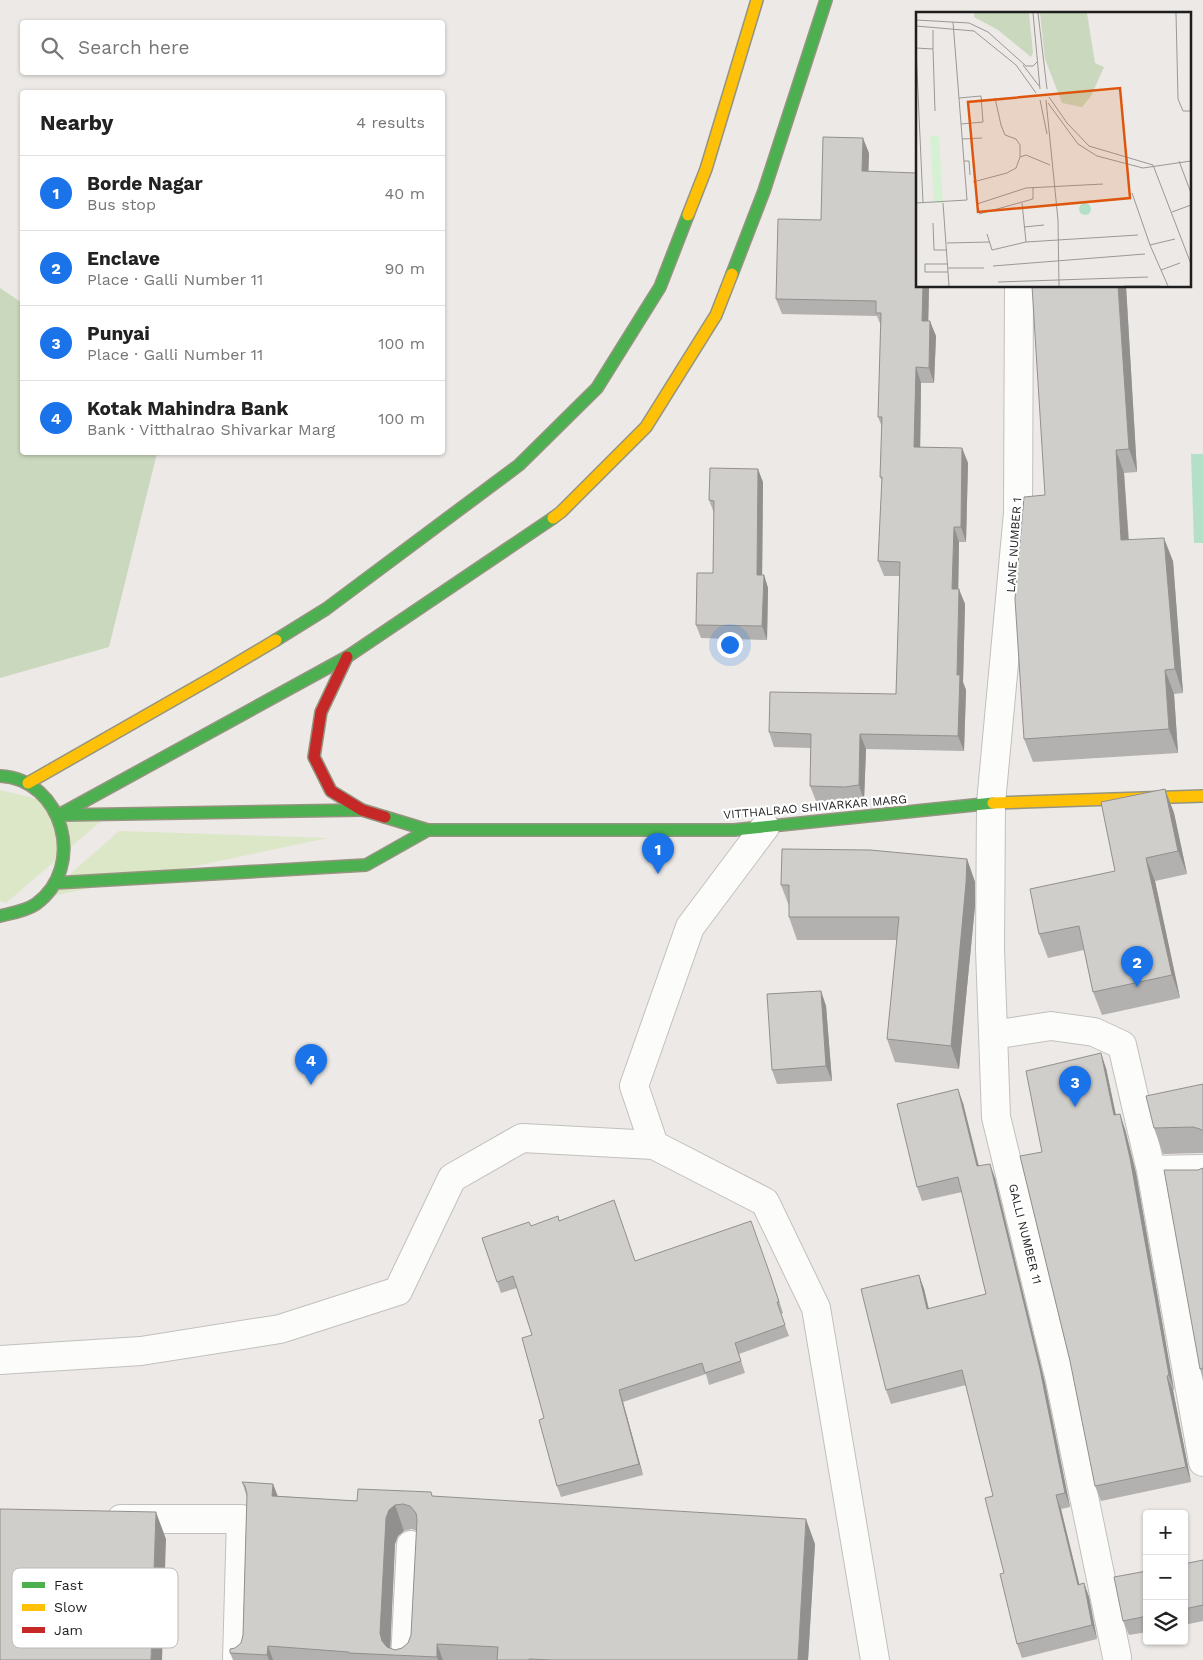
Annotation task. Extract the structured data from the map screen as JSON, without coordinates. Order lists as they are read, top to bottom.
{
  "streets": {
    "street": ["LANE NUMBER 1", "VITTHALRAO SHIVARKAR MARG", "GALLI NUMBER 11"]
  },
  "crossings": [
    ["LANE NUMBER 1", "VITTHALRAO SHIVARKAR MARG"],
    ["LANE NUMBER 1", "GALLI NUMBER 11"],
    ["VITTHALRAO SHIVARKAR MARG", "GALLI NUMBER 11"]
  ],
  "legend": ["Fast", "Slow", "Jam"],
  "page": {
    "search": "Search here",
    "heading": ["Nearby", "4 results"],
    "list": [
      {
        "mark": "1",
        "name": "Borde Nagar",
        "note": "Bus stop",
        "value": "40 m"
      },
      {
        "mark": "2",
        "name": "Enclave",
        "note": "Place · Galli Number 11",
        "value": "90 m"
      },
      {
        "mark": "3",
        "name": "Punyai",
        "note": "Place · Galli Number 11",
        "value": "100 m"
      },
      {
        "mark": "4",
        "name": "Kotak Mahindra Bank",
        "note": "Bank · Vitthalrao Shivarkar Marg",
        "value": "100 m"
      }
    ],
    "pins": [
      "1",
      "2",
      "4",
      "3"
    ],
    "map_buttons": ["+", "−"]
  }
}
